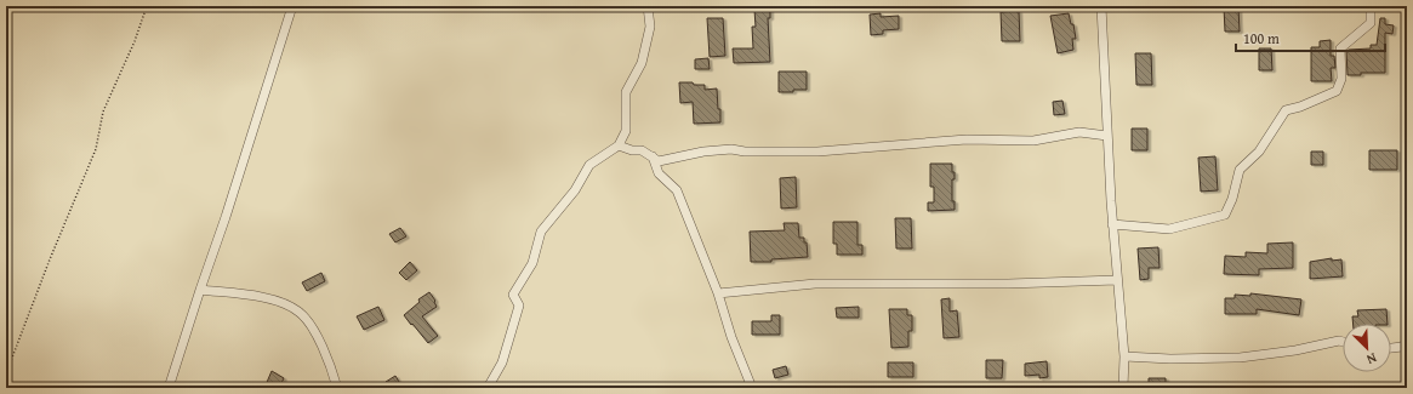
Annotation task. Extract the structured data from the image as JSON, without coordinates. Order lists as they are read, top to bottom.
{
  "scale_bar": "100 m",
  "north": "bottom right"
}
